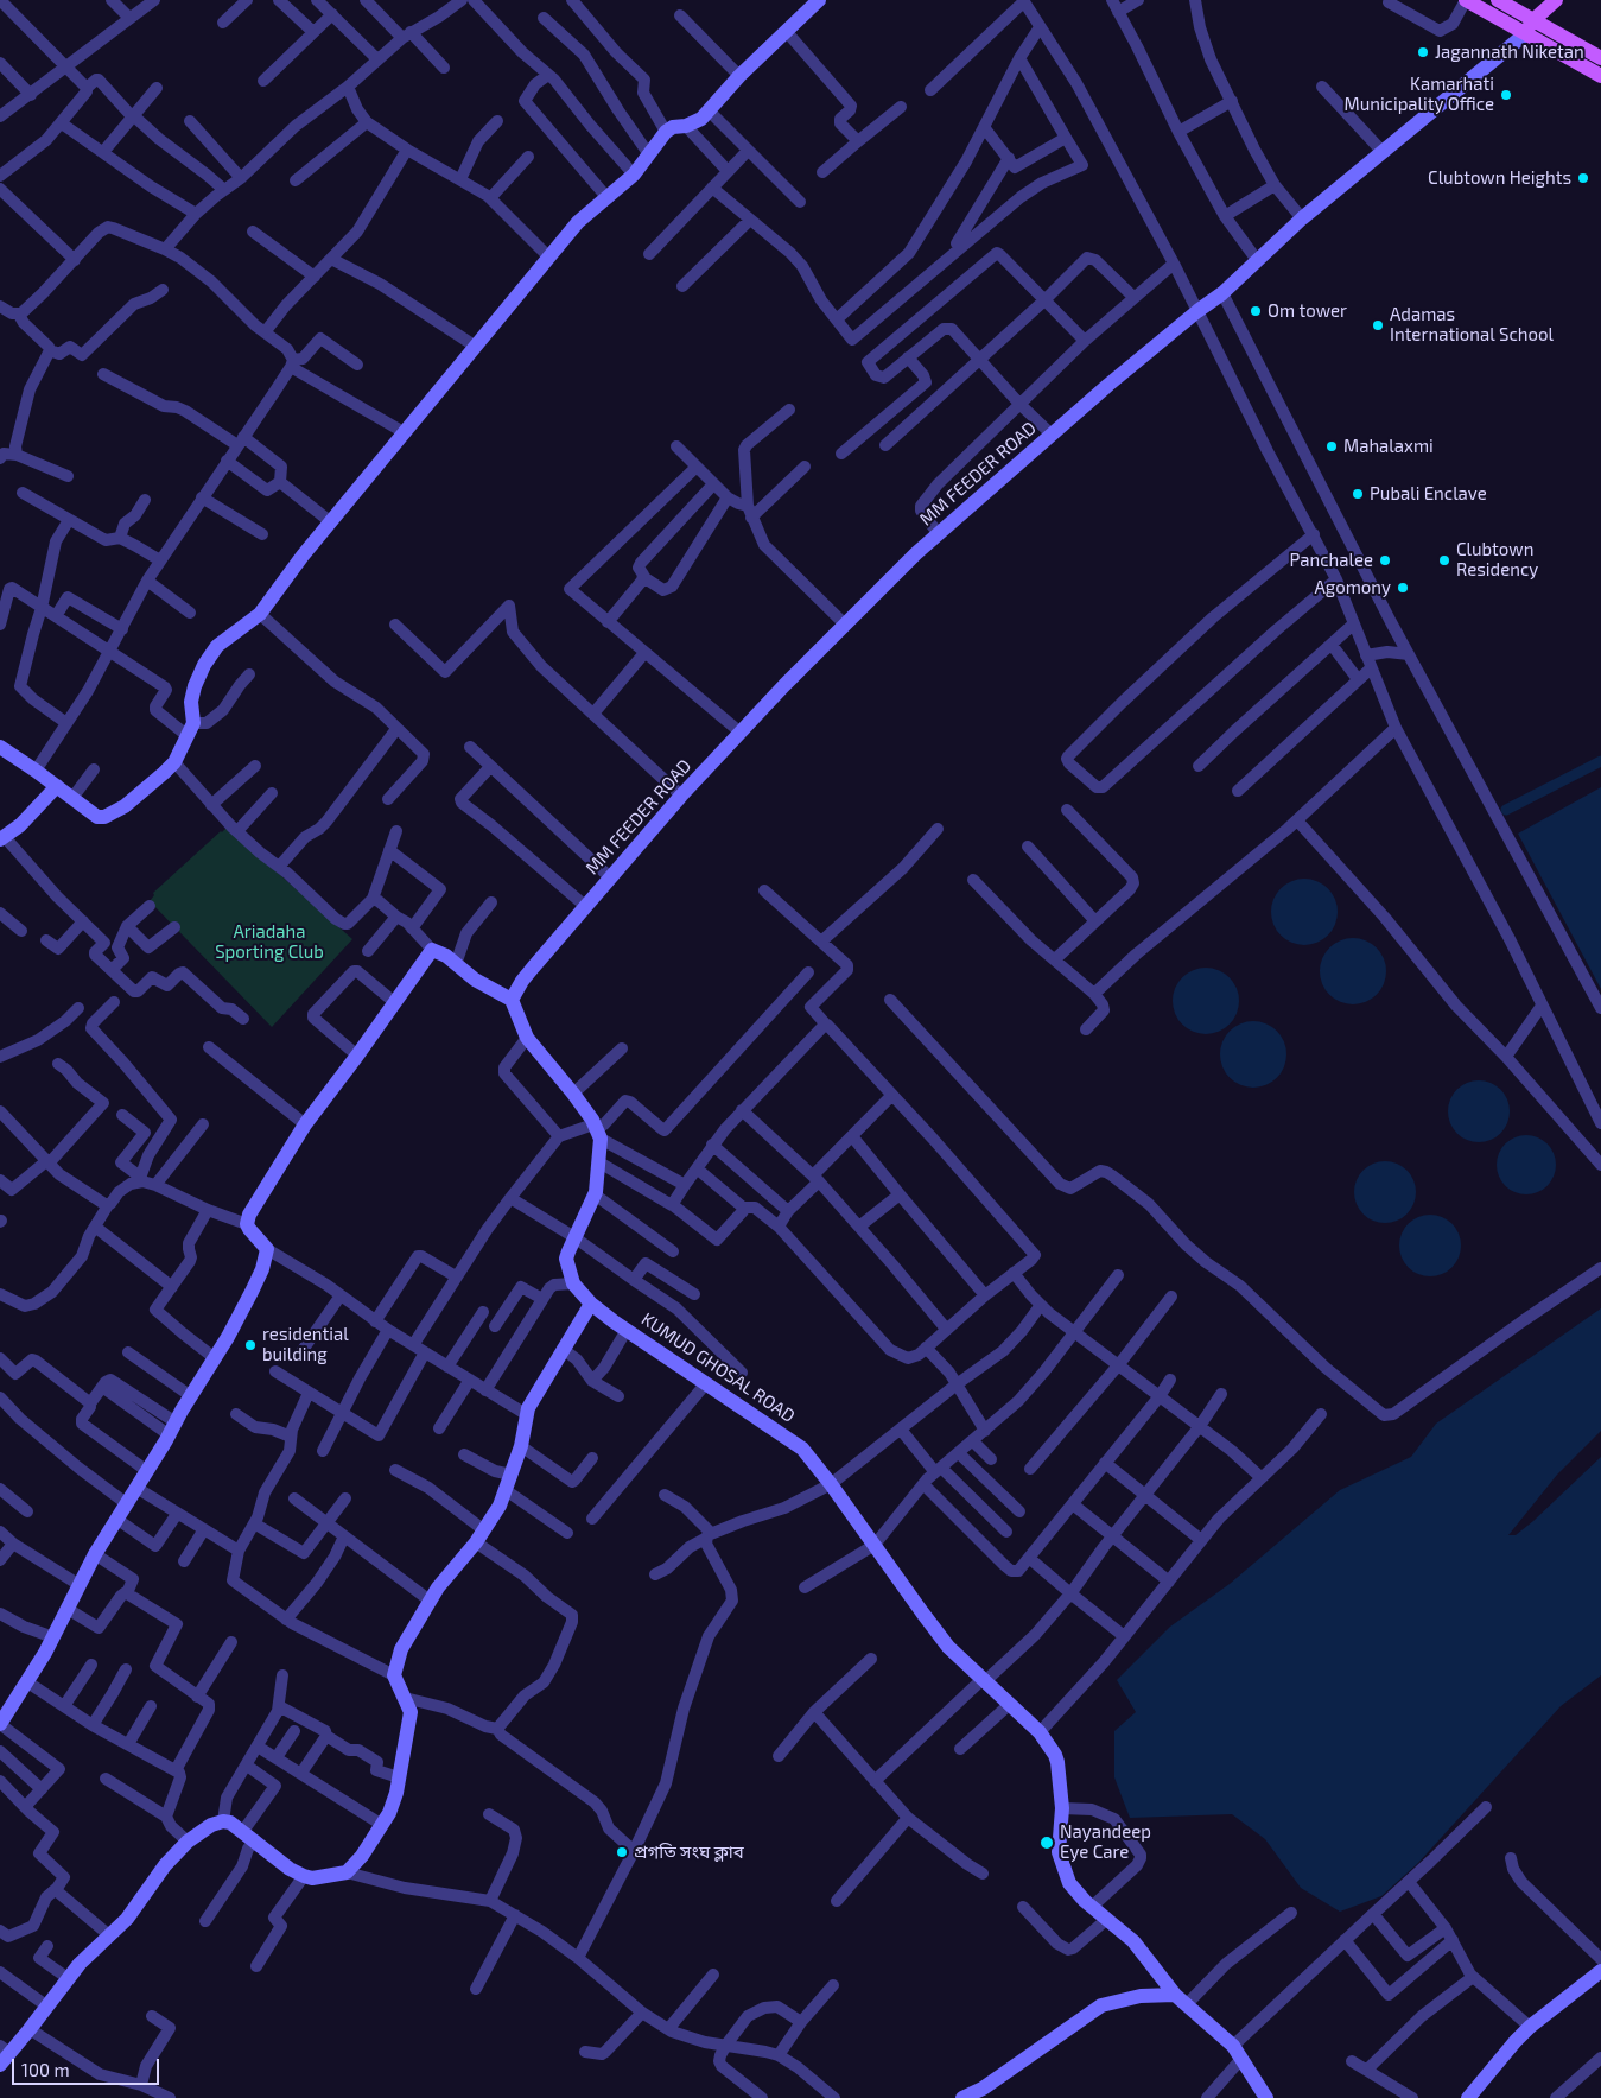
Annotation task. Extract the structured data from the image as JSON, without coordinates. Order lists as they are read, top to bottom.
{
  "streets": {
    "street": ["MM FEEDER ROAD", "KUMUD GHOSAL ROAD"]
  },
  "parks": ["Ariadaha Sporting Club"],
  "places": [
    "Jagannath Niketan",
    "Kamarhati Municipality Office",
    "Clubtown Heights",
    "Om tower",
    "Adamas International School",
    "Mahalaxmi",
    "Pubali Enclave",
    "Panchalee",
    "Clubtown Residency",
    "Agomony",
    "residential building",
    "Nayandeep Eye Care",
    "প্রগতি সংঘ ক্লাব"
  ],
  "scale_bar": "100 m"
}
